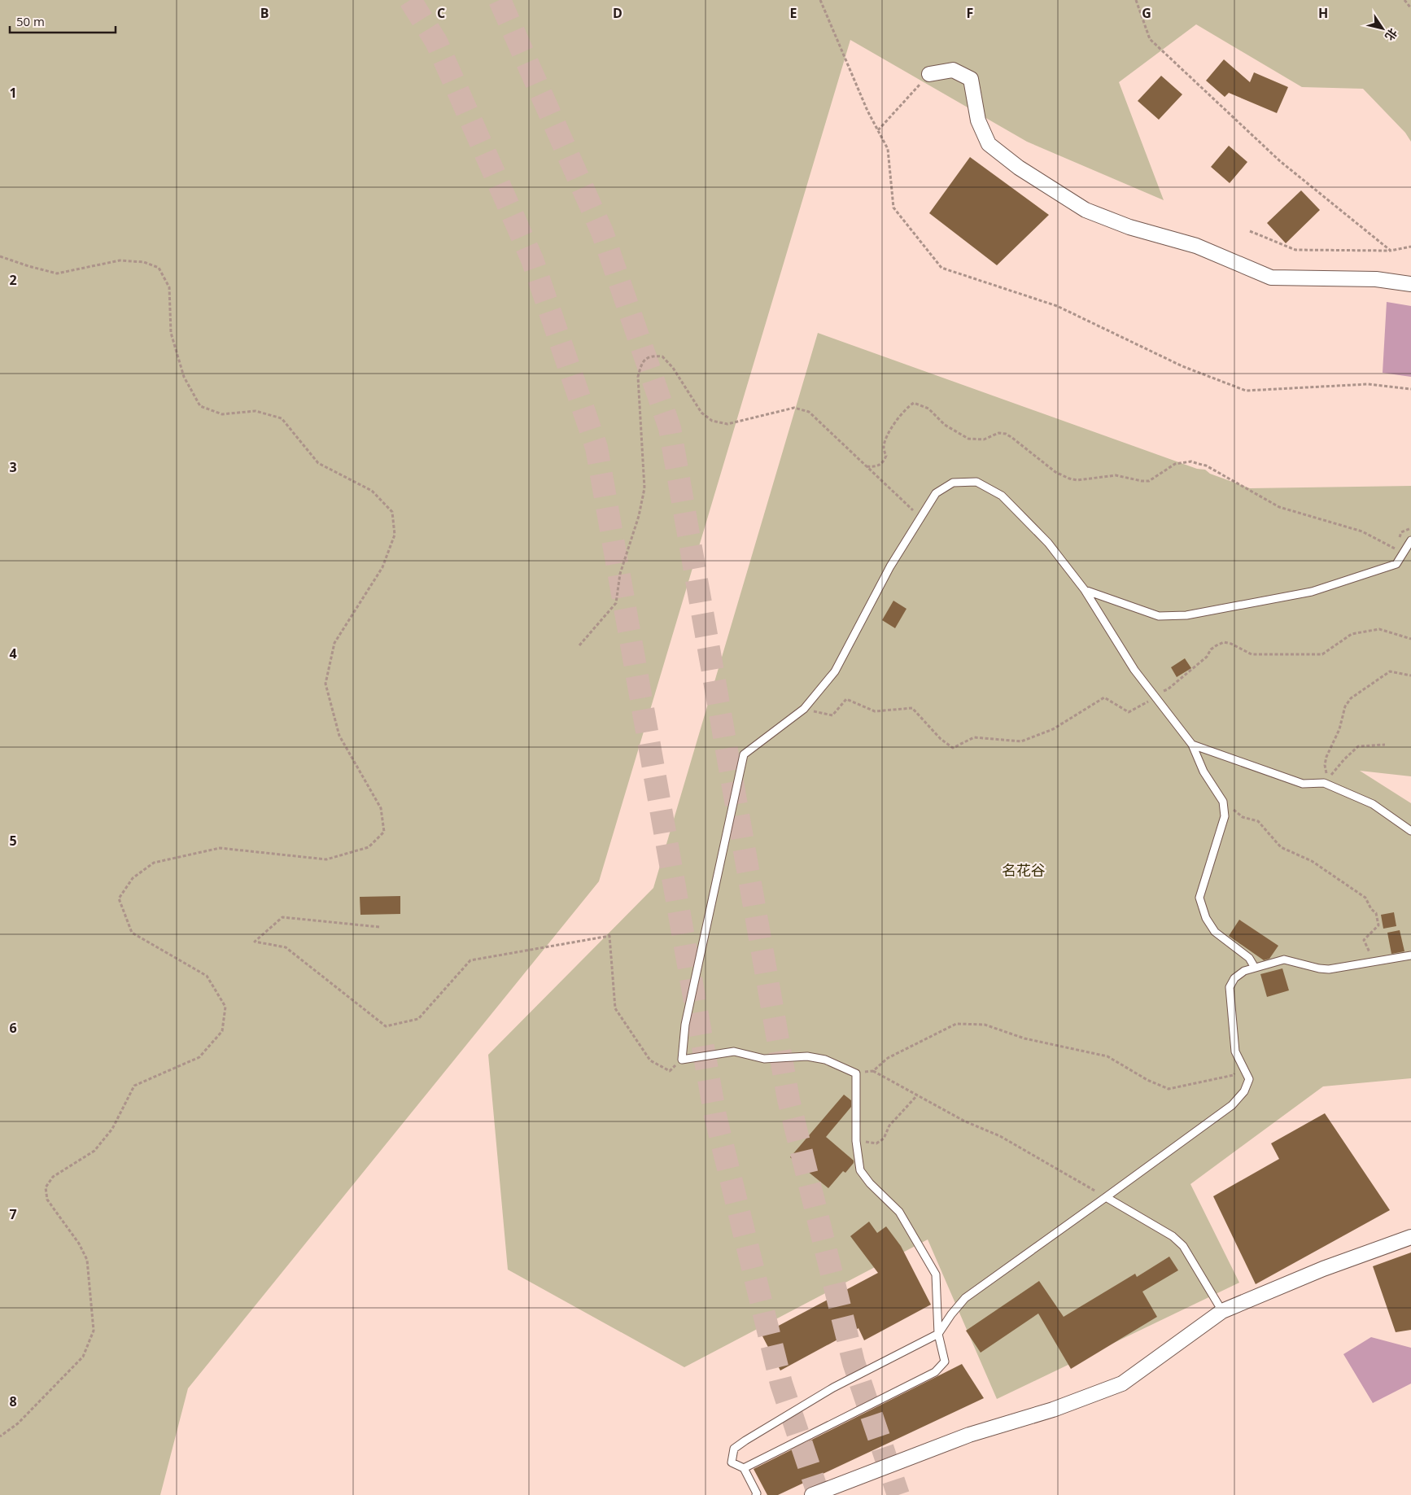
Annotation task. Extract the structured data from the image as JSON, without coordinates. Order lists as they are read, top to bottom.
{
  "parks": ["名花谷"],
  "scale_bar": "50 m",
  "north": "bottom right",
  "grid": {
    "columns": [
      "B",
      "C",
      "D",
      "E",
      "F",
      "G",
      "H"
    ],
    "rows": [
      "1",
      "2",
      "3",
      "4",
      "5",
      "6",
      "7",
      "8"
    ]
  }
}
